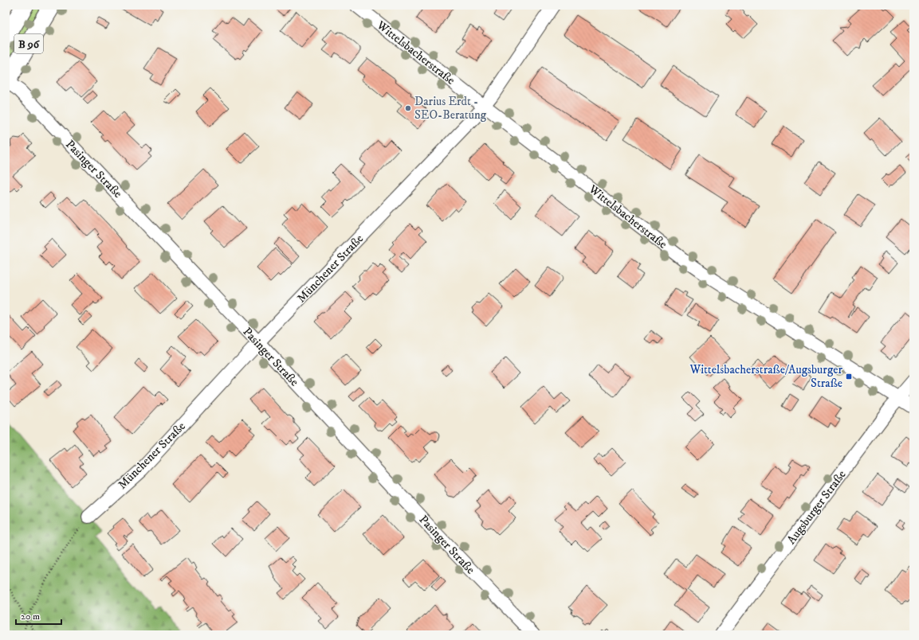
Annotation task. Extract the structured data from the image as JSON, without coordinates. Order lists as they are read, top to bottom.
{
  "streets": {
    "main road": ["B 96"],
    "street": [
      "Wittelsbacherstraße",
      "Pasinger Straße",
      "Münchener Straße",
      "Augsburger Straße"
    ]
  },
  "crossings": [
    ["B 96", "Pasinger Straße"],
    ["Wittelsbacherstraße", "Münchener Straße"],
    ["Wittelsbacherstraße", "Augsburger Straße"],
    ["Pasinger Straße", "Münchener Straße"]
  ],
  "places": {
    "other": ["Darius Erdt - SEO-Beratung"],
    "transit": ["Wittelsbacherstraße/Augsburger Straße"]
  },
  "scale_bar": "20 m"
}
